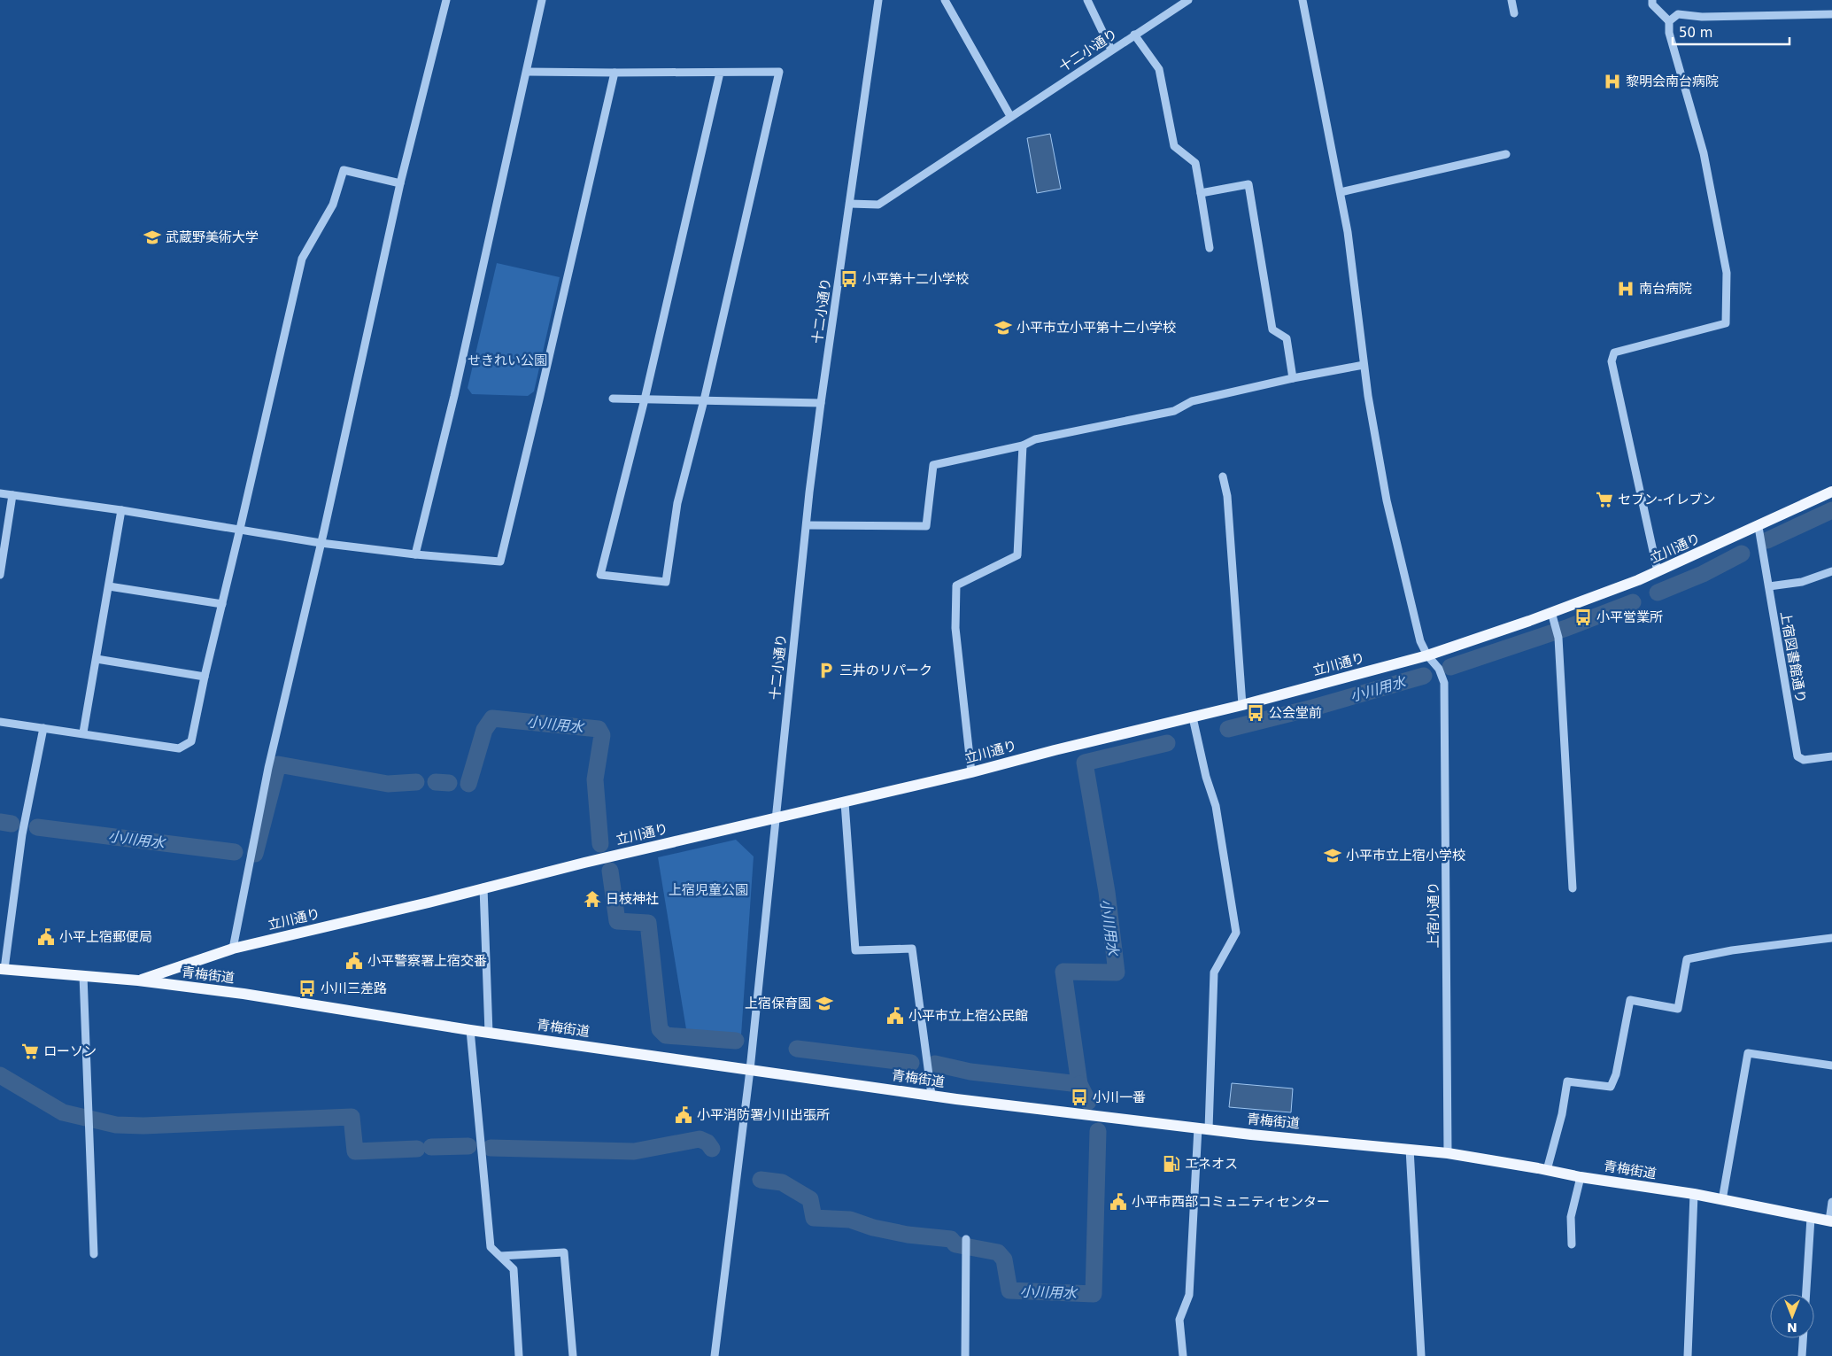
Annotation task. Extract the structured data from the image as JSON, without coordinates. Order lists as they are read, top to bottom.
{
  "streets": {
    "main road": ["立川通り", "青梅街道"],
    "street": ["十二小通り", "上宿図書館通り", "上宿小通り"]
  },
  "crossings": [
    ["十二小通り", "立川通り"],
    ["十二小通り", "青梅街道"],
    ["立川通り", "上宿図書館通り"],
    ["立川通り", "上宿小通り"],
    ["立川通り", "青梅街道"],
    ["上宿小通り", "青梅街道"]
  ],
  "water": ["小川用水"],
  "parks": ["せきれい公園", "上宿児童公園"],
  "places": {
    "hospital": ["黎明会南台病院", "南台病院"],
    "school or university": [
      "武蔵野美術大学",
      "小平市立小平第十二小学校",
      "小平市立上宿小学校",
      "上宿保育園"
    ],
    "bus stop": [
      "小平第十二小学校",
      "小平営業所",
      "公会堂前",
      "小川三差路",
      "小川一番"
    ],
    "supermarket": ["セブン-イレブン", "ローソン"],
    "parking": ["三井のリパーク"],
    "temple": ["日枝神社"],
    "public building": [
      "小平上宿郵便局",
      "小平警察署上宿交番",
      "小平市立上宿公民館",
      "小平消防署小川出張所",
      "小平市西部コミュニティセンター"
    ],
    "fuel station": ["エネオス"]
  },
  "scale_bar": "50 m",
  "north": "bottom"
}
